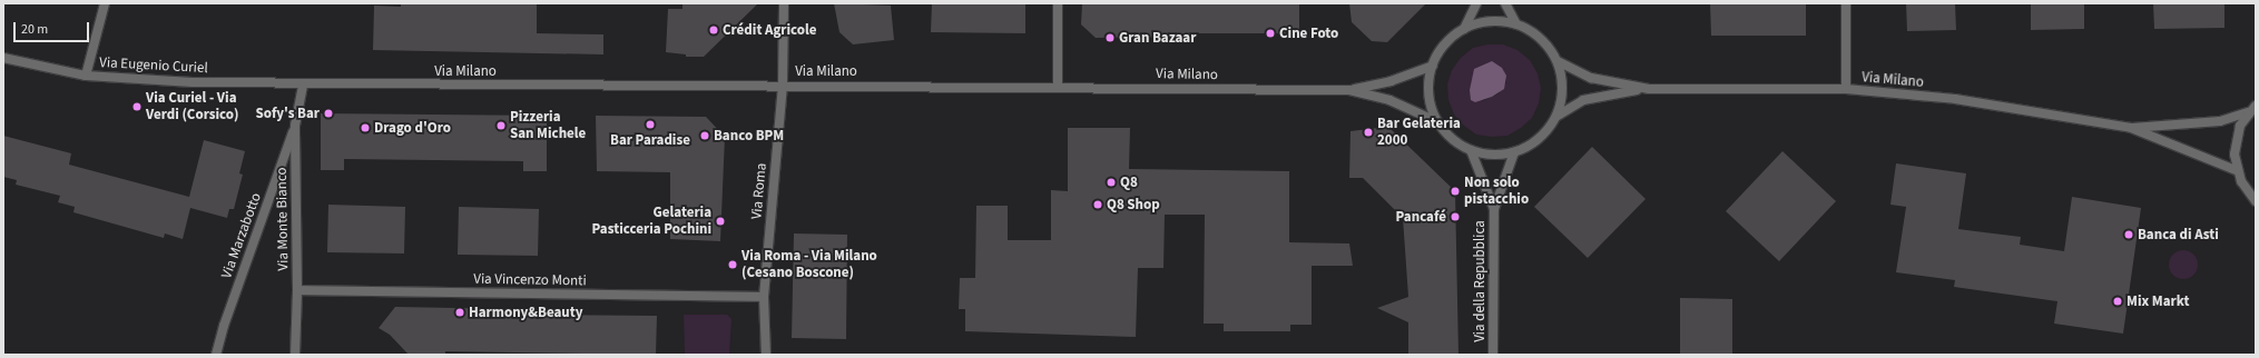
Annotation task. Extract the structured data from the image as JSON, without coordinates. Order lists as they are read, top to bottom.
{
  "streets": {
    "street": [
      "Via Eugenio Curiel",
      "Via Milano",
      "Via Roma",
      "Via Monte Bianco",
      "Via Marzabotto",
      "Via Vincenzo Monti",
      "Via della Repubblica"
    ]
  },
  "crossings": [
    ["Via Eugenio Curiel", "Via Milano"],
    ["Via Eugenio Curiel", "Via Monte Bianco"],
    ["Via Milano", "Via Roma"],
    ["Via Milano", "Via Monte Bianco"],
    ["Via Milano", "Via della Repubblica"],
    ["Via Roma", "Via Vincenzo Monti"],
    ["Via Monte Bianco", "Via Marzabotto"],
    ["Via Monte Bianco", "Via Vincenzo Monti"]
  ],
  "places": [
    "Crédit Agricole",
    "Cine Foto",
    "Gran Bazaar",
    "Via Curiel - Via Verdi (Corsico)",
    "Sofy's Bar",
    "Bar Paradise",
    "Pizzeria San Michele",
    "Drago d'Oro",
    "Bar Gelateria 2000",
    "Banco BPM",
    "Q8",
    "Non solo pistacchio",
    "Q8 Shop",
    "Pancafé",
    "Gelateria Pasticceria Pochini",
    "Banca di Asti",
    "Via Roma - Via Milano (Cesano Boscone)",
    "Mix Markt",
    "Harmony&Beauty"
  ],
  "scale_bar": "20 m"
}
